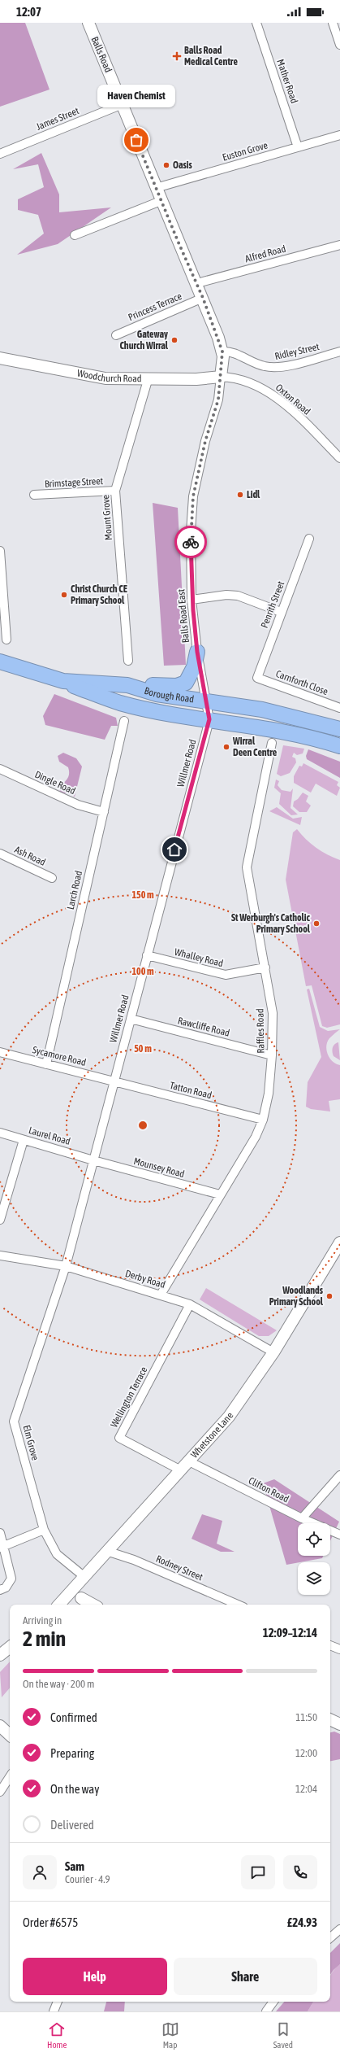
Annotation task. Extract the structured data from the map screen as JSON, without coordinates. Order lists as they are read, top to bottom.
{
  "streets": {
    "highway": ["Borough Road"],
    "street": [
      "Balls Road",
      "Mather Road",
      "James Street",
      "Euston Grove",
      "Alfred Road",
      "Princess Terrace",
      "Ridley Street",
      "Woodchurch Road",
      "Oxton Road",
      "Brimstage Street",
      "Mount Grove",
      "Penrith Street",
      "Balls Road East",
      "Carnforth Close",
      "Willmer Road",
      "Dingle Road",
      "Ash Road",
      "Larch Road",
      "Whalley Road",
      "Rawcliffe Road",
      "Raffles Road",
      "Sycamore Road",
      "Tatton Road",
      "Laurel Road",
      "Mounsey Road",
      "Derby Road",
      "Wellington Terrace",
      "Whetstone Lane",
      "Elm Grove",
      "Clifton Road",
      "Rodney Street"
    ]
  },
  "crossings": [
    ["Balls Road", "James Street"],
    ["Balls Road", "Euston Grove"],
    ["Balls Road", "Alfred Road"],
    ["Balls Road", "Princess Terrace"],
    ["Balls Road", "Ridley Street"],
    ["Balls Road", "Woodchurch Road"],
    ["Balls Road", "Oxton Road"],
    ["Balls Road", "Balls Road East"],
    ["Mather Road", "Euston Grove"],
    ["Woodchurch Road", "Oxton Road"],
    ["Woodchurch Road", "Mount Grove"],
    ["Woodchurch Road", "Balls Road East"],
    ["Oxton Road", "Balls Road East"],
    ["Brimstage Street", "Mount Grove"],
    ["Penrith Street", "Carnforth Close"],
    ["Balls Road East", "Borough Road"],
    ["Balls Road East", "Willmer Road"],
    ["Willmer Road", "Whalley Road"],
    ["Willmer Road", "Rawcliffe Road"],
    ["Willmer Road", "Sycamore Road"],
    ["Willmer Road", "Tatton Road"],
    ["Willmer Road", "Laurel Road"],
    ["Willmer Road", "Mounsey Road"],
    ["Willmer Road", "Derby Road"],
    ["Willmer Road", "Elm Grove"],
    ["Dingle Road", "Larch Road"],
    ["Larch Road", "Sycamore Road"],
    ["Whalley Road", "Raffles Road"],
    ["Rawcliffe Road", "Raffles Road"],
    ["Raffles Road", "Tatton Road"],
    ["Raffles Road", "Mounsey Road"],
    ["Raffles Road", "Derby Road"],
    ["Sycamore Road", "Tatton Road"],
    ["Laurel Road", "Mounsey Road"],
    ["Derby Road", "Wellington Terrace"],
    ["Derby Road", "Whetstone Lane"],
    ["Derby Road", "Elm Grove"],
    ["Wellington Terrace", "Whetstone Lane"],
    ["Whetstone Lane", "Elm Grove"],
    ["Whetstone Lane", "Clifton Road"],
    ["Whetstone Lane", "Rodney Street"]
  ],
  "places": {
    "health": ["Balls Road Medical Centre"],
    "other": [
      "Haven Chemist",
      "Oasis",
      "Gateway Church Wirral",
      "Lidl",
      "Christ Church CE Primary School",
      "Wirral Deen Centre",
      "St Werburgh's Catholic Primary School",
      "Woodlands Primary School"
    ]
  },
  "page": {
    "status": "12:07",
    "bubble": "Haven Chemist",
    "heading": ["2 min", "Arriving in", "12:09–12:14"],
    "panel": [
      "Sam",
      "Courier · 4.9",
      "Order #6575",
      "£24.93"
    ],
    "bar": "On the way · 200 m",
    "list": [
      ["Confirmed", "11:50"],
      ["Preparing", "12:00"],
      ["On the way", "12:04"],
      "Delivered"
    ],
    "buttons": ["Help", "Share"],
    "tabs": ["Home", "Map", "Saved"]
  },
  "rings": ["150 m", "100 m", "50 m"]
}
